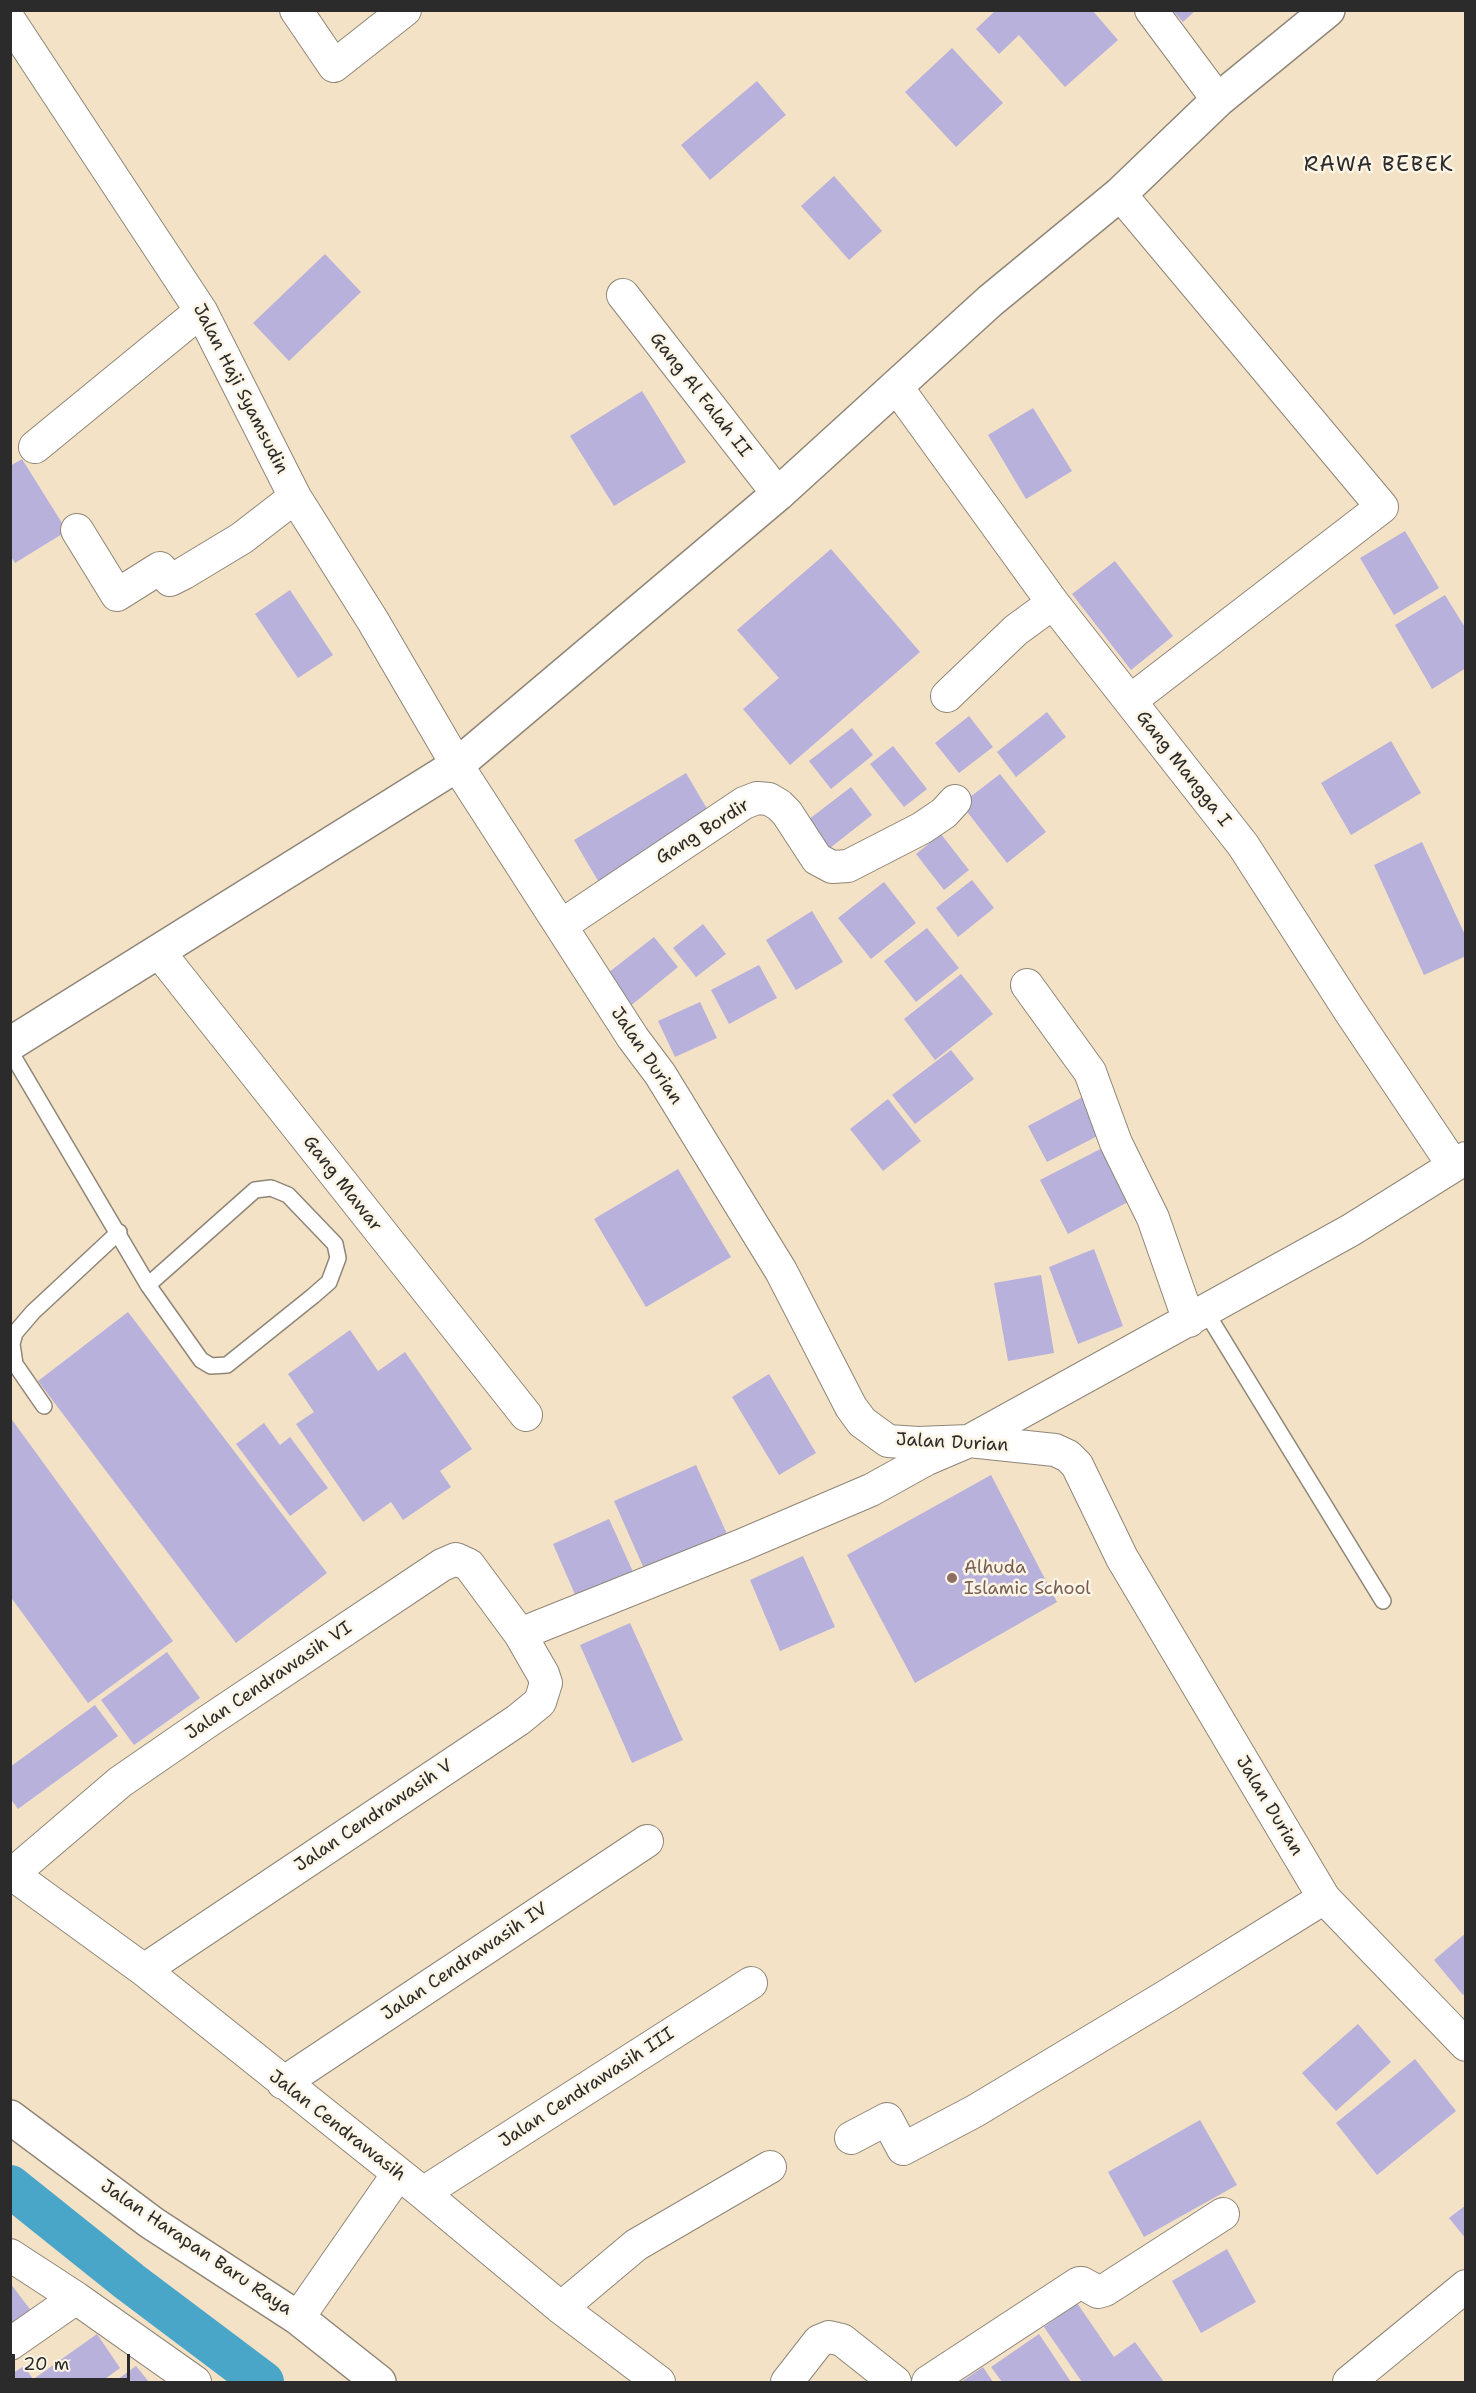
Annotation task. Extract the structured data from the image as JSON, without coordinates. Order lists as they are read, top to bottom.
{
  "streets": {
    "street": [
      "Jalan Haji Syamsudin",
      "Gang Al Falah II",
      "Gang Mangga I",
      "Gang Bordir",
      "Jalan Durian",
      "Gang Mawar",
      "Jalan Cendrawasih VI",
      "Jalan Cendrawasih V",
      "Jalan Cendrawasih IV",
      "Jalan Cendrawasih III",
      "Jalan Cendrawasih",
      "Jalan Harapan Baru Raya"
    ]
  },
  "crossings": [
    ["Jalan Haji Syamsudin", "Jalan Durian"],
    ["Gang Bordir", "Jalan Durian"],
    ["Jalan Cendrawasih VI", "Jalan Cendrawasih V"],
    ["Jalan Cendrawasih VI", "Jalan Cendrawasih"],
    ["Jalan Cendrawasih V", "Jalan Cendrawasih"],
    ["Jalan Cendrawasih IV", "Jalan Cendrawasih"],
    ["Jalan Cendrawasih III", "Jalan Cendrawasih"]
  ],
  "districts": ["RAWA BEBEK"],
  "places": ["Alhuda Islamic School"],
  "scale_bar": "20 m"
}
